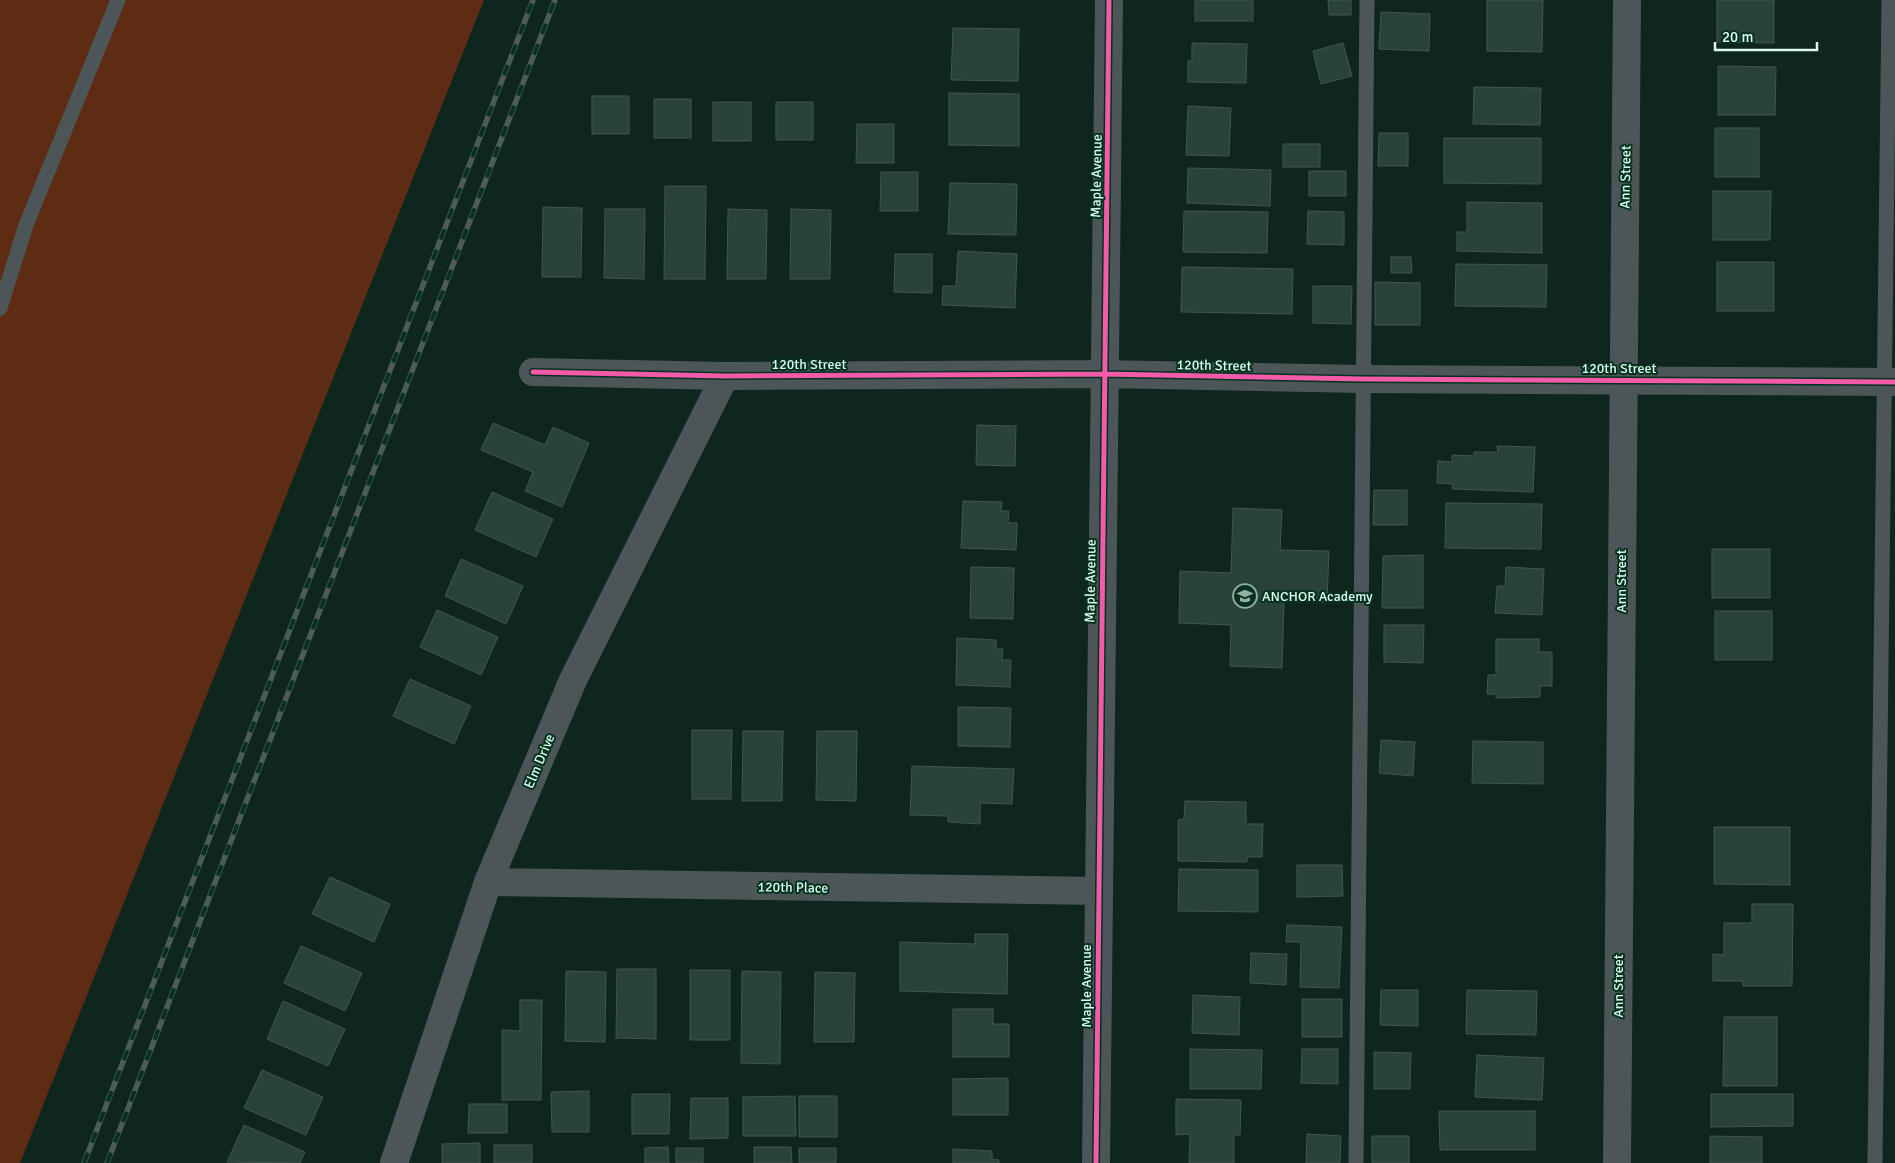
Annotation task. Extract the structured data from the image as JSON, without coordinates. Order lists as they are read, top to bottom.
{
  "streets": {
    "street": [
      "Maple Avenue",
      "Ann Street",
      "120th Street",
      "Elm Drive",
      "120th Place"
    ]
  },
  "crossings": [
    ["Maple Avenue", "120th Street"],
    ["Maple Avenue", "120th Place"],
    ["Ann Street", "120th Street"],
    ["120th Street", "Elm Drive"],
    ["Elm Drive", "120th Place"]
  ],
  "places": {
    "school or university": ["ANCHOR Academy"]
  },
  "scale_bar": "20 m"
}
